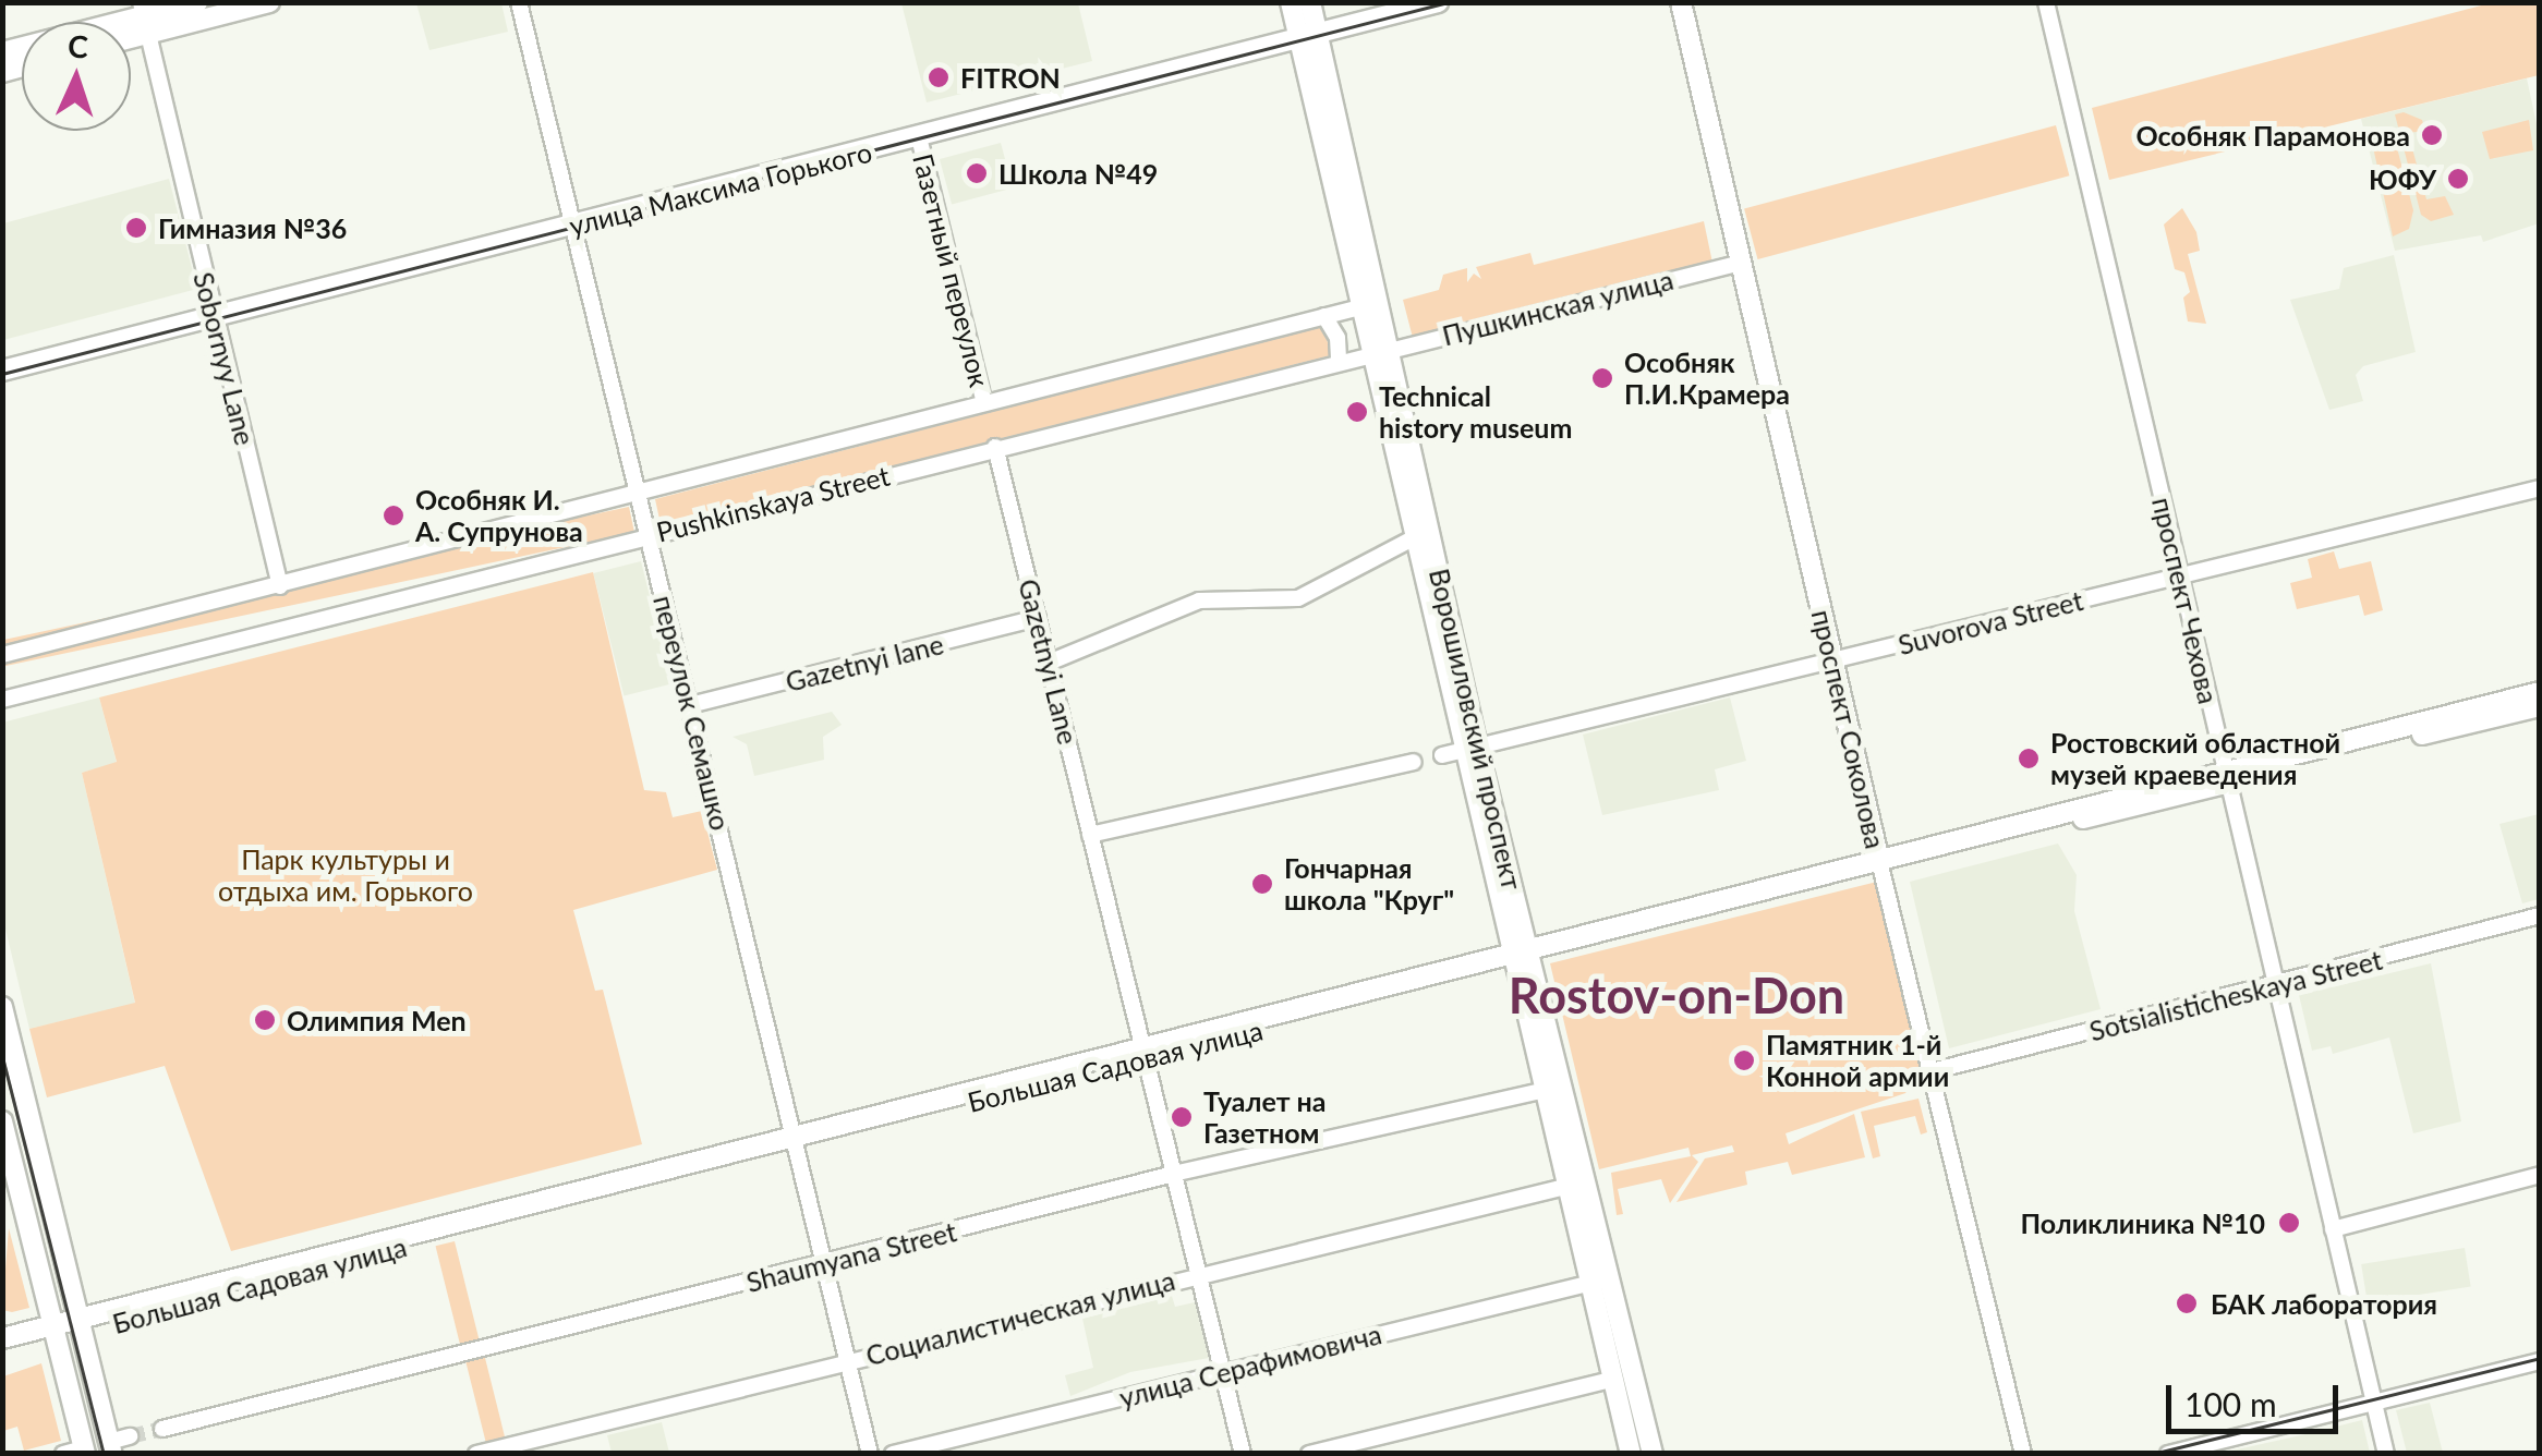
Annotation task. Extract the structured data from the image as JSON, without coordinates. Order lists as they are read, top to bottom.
{
  "streets": {
    "main road": [
      "улица Максима Горького",
      "Ворошиловский проспект",
      "проспект Соколова",
      "Большая Садовая улица"
    ],
    "street": [
      "Газетный переулок",
      "Пушкинская улица",
      "Sobornyy Lane",
      "Pushkinskaya Street",
      "проспект Чехова",
      "Suvorova Street",
      "Gazetnyi Lane",
      "Gazetnyi lane",
      "переулок Семашко",
      "Sotsialisticheskaya Street",
      "Shaumyana Street",
      "Социалистическая улица",
      "улица Серафимовича"
    ]
  },
  "crossings": [
    ["улица Максима Горького", "Газетный переулок"],
    ["улица Максима Горького", "Sobornyy Lane"],
    ["улица Максима Горького", "переулок Семашко"],
    ["улица Максима Горького", "Ворошиловский проспект"],
    ["Газетный переулок", "Pushkinskaya Street"],
    ["Пушкинская улица", "Pushkinskaya Street"],
    ["Пушкинская улица", "Ворошиловский проспект"],
    ["Пушкинская улица", "проспект Соколова"],
    ["Sobornyy Lane", "Pushkinskaya Street"],
    ["Pushkinskaya Street", "Gazetnyi Lane"],
    ["Pushkinskaya Street", "переулок Семашко"],
    ["Pushkinskaya Street", "Ворошиловский проспект"],
    ["проспект Чехова", "Suvorova Street"],
    ["проспект Чехова", "Sotsialisticheskaya Street"],
    ["проспект Чехова", "Большая Садовая улица"],
    ["Suvorova Street", "Ворошиловский проспект"],
    ["Suvorova Street", "проспект Соколова"],
    ["Gazetnyi Lane", "Gazetnyi lane"],
    ["Gazetnyi lane", "переулок Семашко"],
    ["переулок Семашко", "Большая Садовая улица"],
    ["переулок Семашко", "Shaumyana Street"],
    ["переулок Семашко", "Социалистическая улица"],
    ["Ворошиловский проспект", "Большая Садовая улица"],
    ["Ворошиловский проспект", "Shaumyana Street"],
    ["Ворошиловский проспект", "Социалистическая улица"],
    ["Ворошиловский проспект", "улица Серафимовича"],
    ["проспект Соколова", "Sotsialisticheskaya Street"],
    ["проспект Соколова", "Большая Садовая улица"]
  ],
  "districts": ["Rostov-on-Don"],
  "parks": ["Парк культуры и отдыха им. Горького"],
  "places": [
    "FITRON",
    "Особняк Парамонова",
    "Школа №49",
    "ЮФУ",
    "Гимназия №36",
    "Особняк П.И.Крамера",
    "Technical history museum",
    "Особняк И. А. Супрунова",
    "Ростовский областной музей краеведения",
    "Гончарная школа \"Круг\"",
    "Олимпия Men",
    "Памятник 1-й Конной армии",
    "Туалет на Газетном",
    "Поликлиника №10",
    "БАК лаборатория"
  ],
  "scale_bar": "100 m",
  "north": "top"
}
